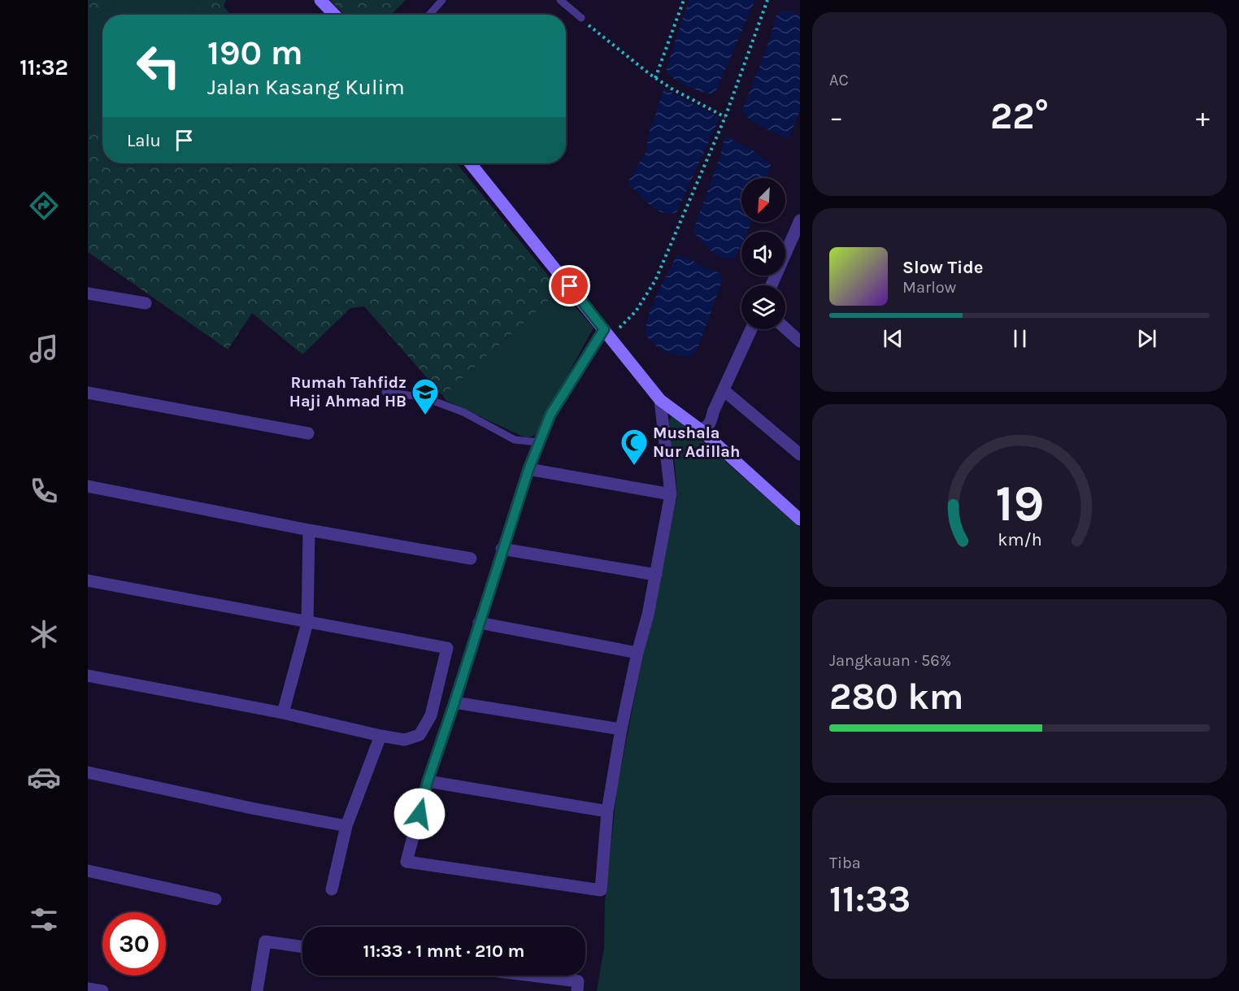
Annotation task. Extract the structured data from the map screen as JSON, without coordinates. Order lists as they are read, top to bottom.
{
  "places": {
    "school or university": ["Rumah Tahfidz Haji Ahmad HB"],
    "mosque": ["Mushala Nur Adillah"]
  },
  "north": "bottom left",
  "page": {
    "tabs": "11:32",
    "tile": [
      "AC",
      ["Jangkauan · 56%", "280 km"],
      ["Tiba", "11:33"]
    ],
    "turn": ["190 m", "Jalan Kasang Kulim"],
    "heat": ["−", "22°", "+"],
    "then": "Lalu",
    "song": ["Slow Tide", "Marlow"],
    "limit": "30",
    "trip": "11:33 · 1 mnt · 210 m",
    "gauge": ["19", "km/h"]
  }
}
